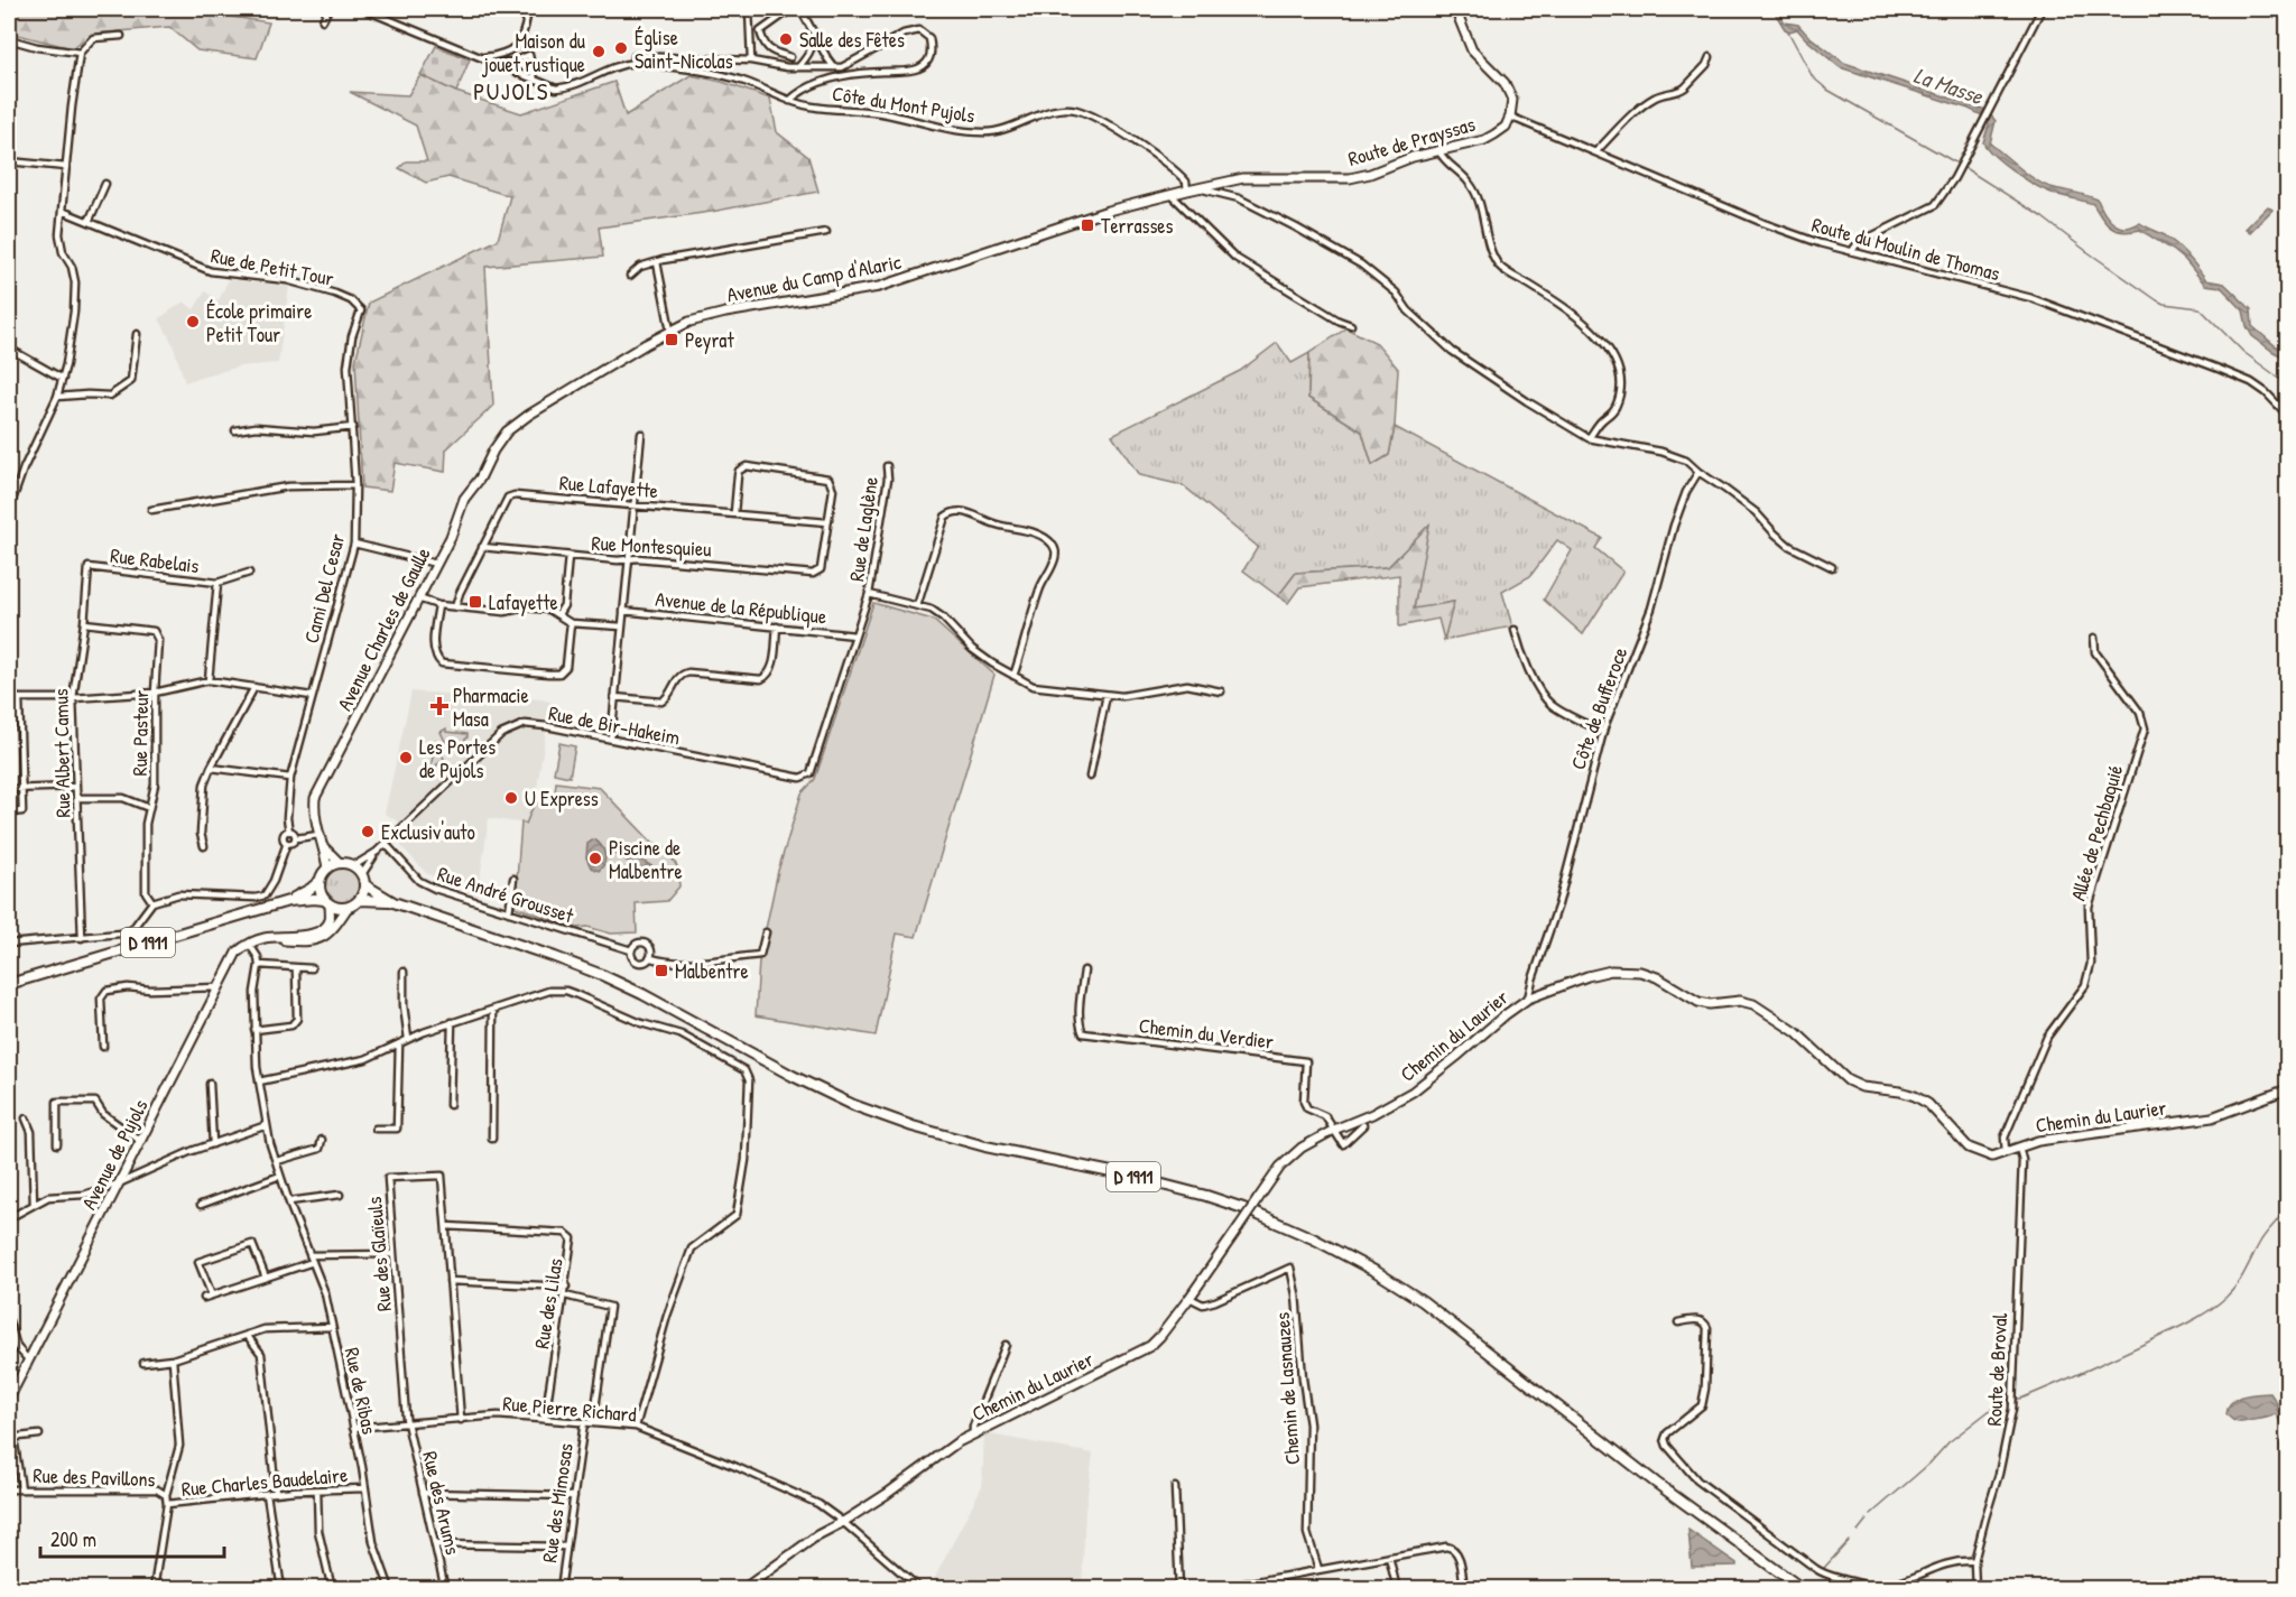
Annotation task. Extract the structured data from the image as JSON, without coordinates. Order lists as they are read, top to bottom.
{
  "streets": {
    "main road": [
      "Route de Prayssas",
      "Avenue du Camp d'Alaric",
      "Avenue Charles de Gaulle",
      "D 1911",
      "Chemin du Laurier",
      "Avenue de Pujols"
    ],
    "street": [
      "Côte du Mont Pujols",
      "Route du Moulin de Thomas",
      "Rue de Petit Tour",
      "Rue Lafayette",
      "Rue de Laglène",
      "Rue Montesquieu",
      "Rue Rabelais",
      "Cami Del Cesar",
      "Avenue de la République",
      "Côte de Bufferoce",
      "Rue de Bir-Hakeim",
      "Rue Pasteur",
      "Rue Albert Camus",
      "Allée de Pechbaquié",
      "Rue André Grousset",
      "Chemin du Verdier",
      "Rue des Glaïeuls",
      "Rue des Lilas",
      "Route de Broval",
      "Chemin de Lasnauzes",
      "Rue de Ribas",
      "Rue Pierre Richard",
      "Rue des Pavillons",
      "Rue Charles Baudelaire",
      "Rue des Arums",
      "Rue des Mimosas"
    ]
  },
  "crossings": [
    ["Côte du Mont Pujols", "Route de Prayssas"],
    ["Côte du Mont Pujols", "Avenue du Camp d'Alaric"],
    ["Route de Prayssas", "Route du Moulin de Thomas"],
    ["Route de Prayssas", "Avenue du Camp d'Alaric"],
    ["Rue de Petit Tour", "Cami Del Cesar"],
    ["Avenue du Camp d'Alaric", "Avenue Charles de Gaulle"],
    ["Rue Lafayette", "Rue Montesquieu"],
    ["Rue de Laglène", "Avenue de la République"],
    ["Rue de Laglène", "Rue de Bir-Hakeim"],
    ["Rue Rabelais", "Rue Albert Camus"],
    ["Avenue Charles de Gaulle", "Rue de Bir-Hakeim"],
    ["Avenue Charles de Gaulle", "D 1911"],
    ["Avenue Charles de Gaulle", "Avenue de Pujols"],
    ["Côte de Bufferoce", "Chemin du Laurier"],
    ["Rue de Bir-Hakeim", "Rue André Grousset"],
    ["Rue de Bir-Hakeim", "D 1911"],
    ["Rue de Bir-Hakeim", "Avenue de Pujols"],
    ["Rue Pasteur", "Rue Albert Camus"],
    ["Allée de Pechbaquié", "Chemin du Laurier"],
    ["D 1911", "Avenue de Pujols"],
    ["Chemin du Verdier", "Chemin du Laurier"],
    ["Chemin du Laurier", "Route de Broval"],
    ["Chemin du Laurier", "Chemin de Lasnauzes"],
    ["Chemin du Laurier", "Rue Pierre Richard"],
    ["Rue des Glaïeuls", "Rue des Lilas"],
    ["Rue des Glaïeuls", "Rue Pierre Richard"],
    ["Rue des Glaïeuls", "Rue des Arums"],
    ["Rue des Lilas", "Rue Pierre Richard"],
    ["Rue des Lilas", "Rue des Mimosas"],
    ["Rue de Ribas", "Rue Pierre Richard"],
    ["Rue de Ribas", "Rue Charles Baudelaire"],
    ["Rue Pierre Richard", "Rue des Arums"],
    ["Rue Pierre Richard", "Rue des Mimosas"],
    ["Rue des Pavillons", "Rue Charles Baudelaire"]
  ],
  "districts": ["PUJOLS"],
  "water": ["La Masse"],
  "places": {
    "other": [
      "Salle des Fêtes",
      "Église Saint-Nicolas",
      "Maison du jouet rustique",
      "École primaire Petit Tour",
      "Les Portes de Pujols",
      "U Express",
      "Exclusiv'auto",
      "Piscine de Malbentre"
    ],
    "transit": [
      "Terrasses",
      "Peyrat",
      "Lafayette",
      "Malbentre"
    ],
    "health": ["Pharmacie Masa"]
  },
  "scale_bar": "200 m"
}
